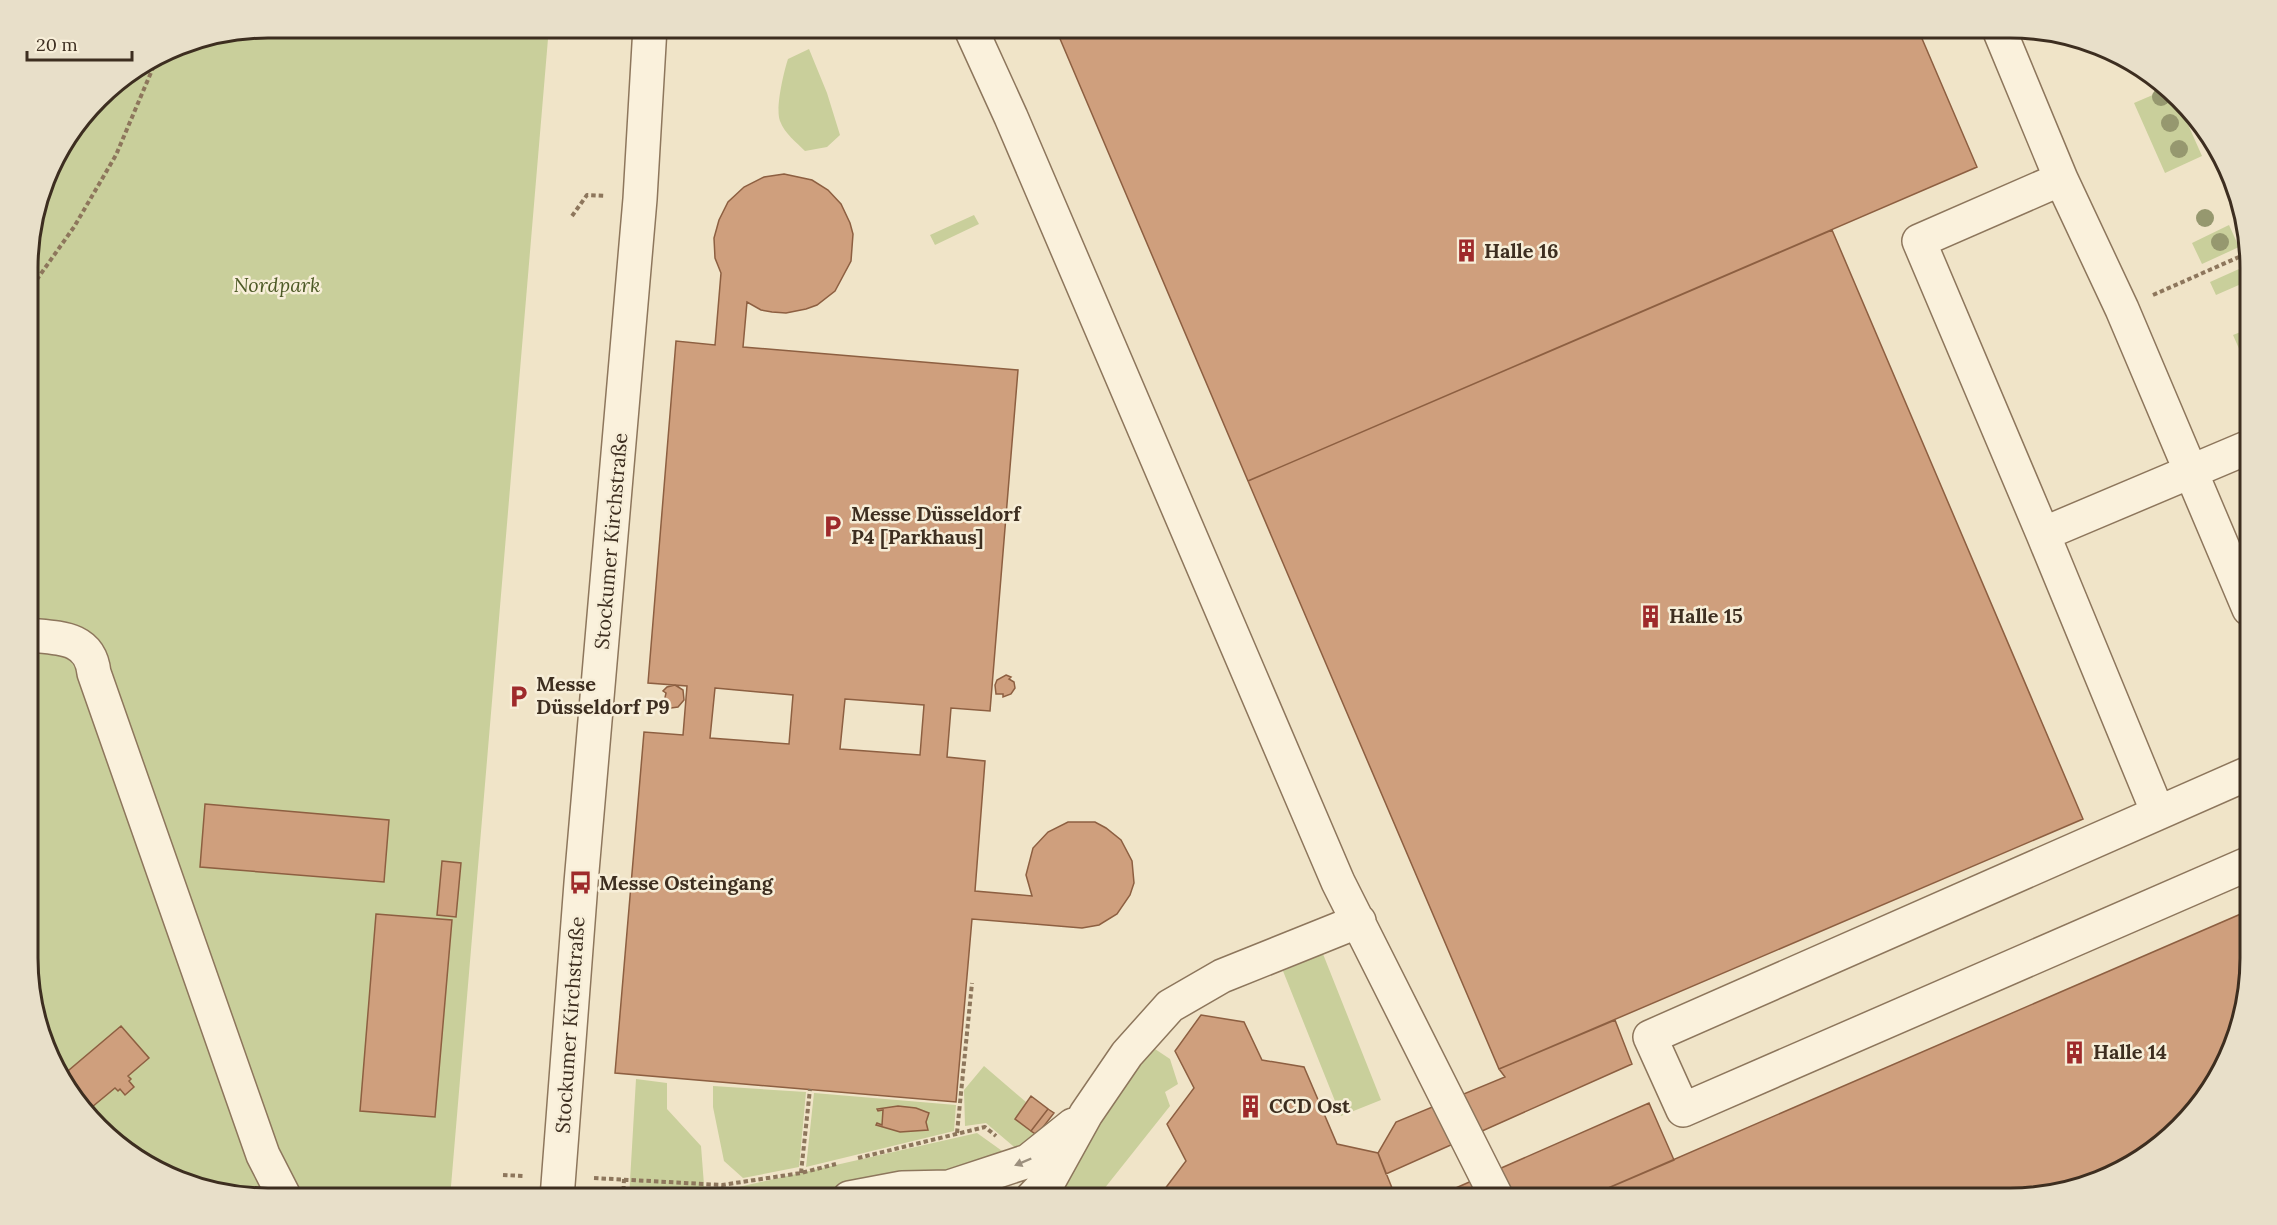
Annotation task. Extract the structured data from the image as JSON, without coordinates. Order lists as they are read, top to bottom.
{
  "streets": {
    "street": ["Stockumer Kirchstraße"]
  },
  "parks": ["Nordpark"],
  "places": {
    "building": [
      "Halle 16",
      "Halle 15",
      "Halle 14",
      "CCD Ost"
    ],
    "parking": ["Messe Düsseldorf P4 [Parkhaus]", "Messe Düsseldorf P9"],
    "bus stop": ["Messe Osteingang"]
  },
  "scale_bar": "20 m"
}
